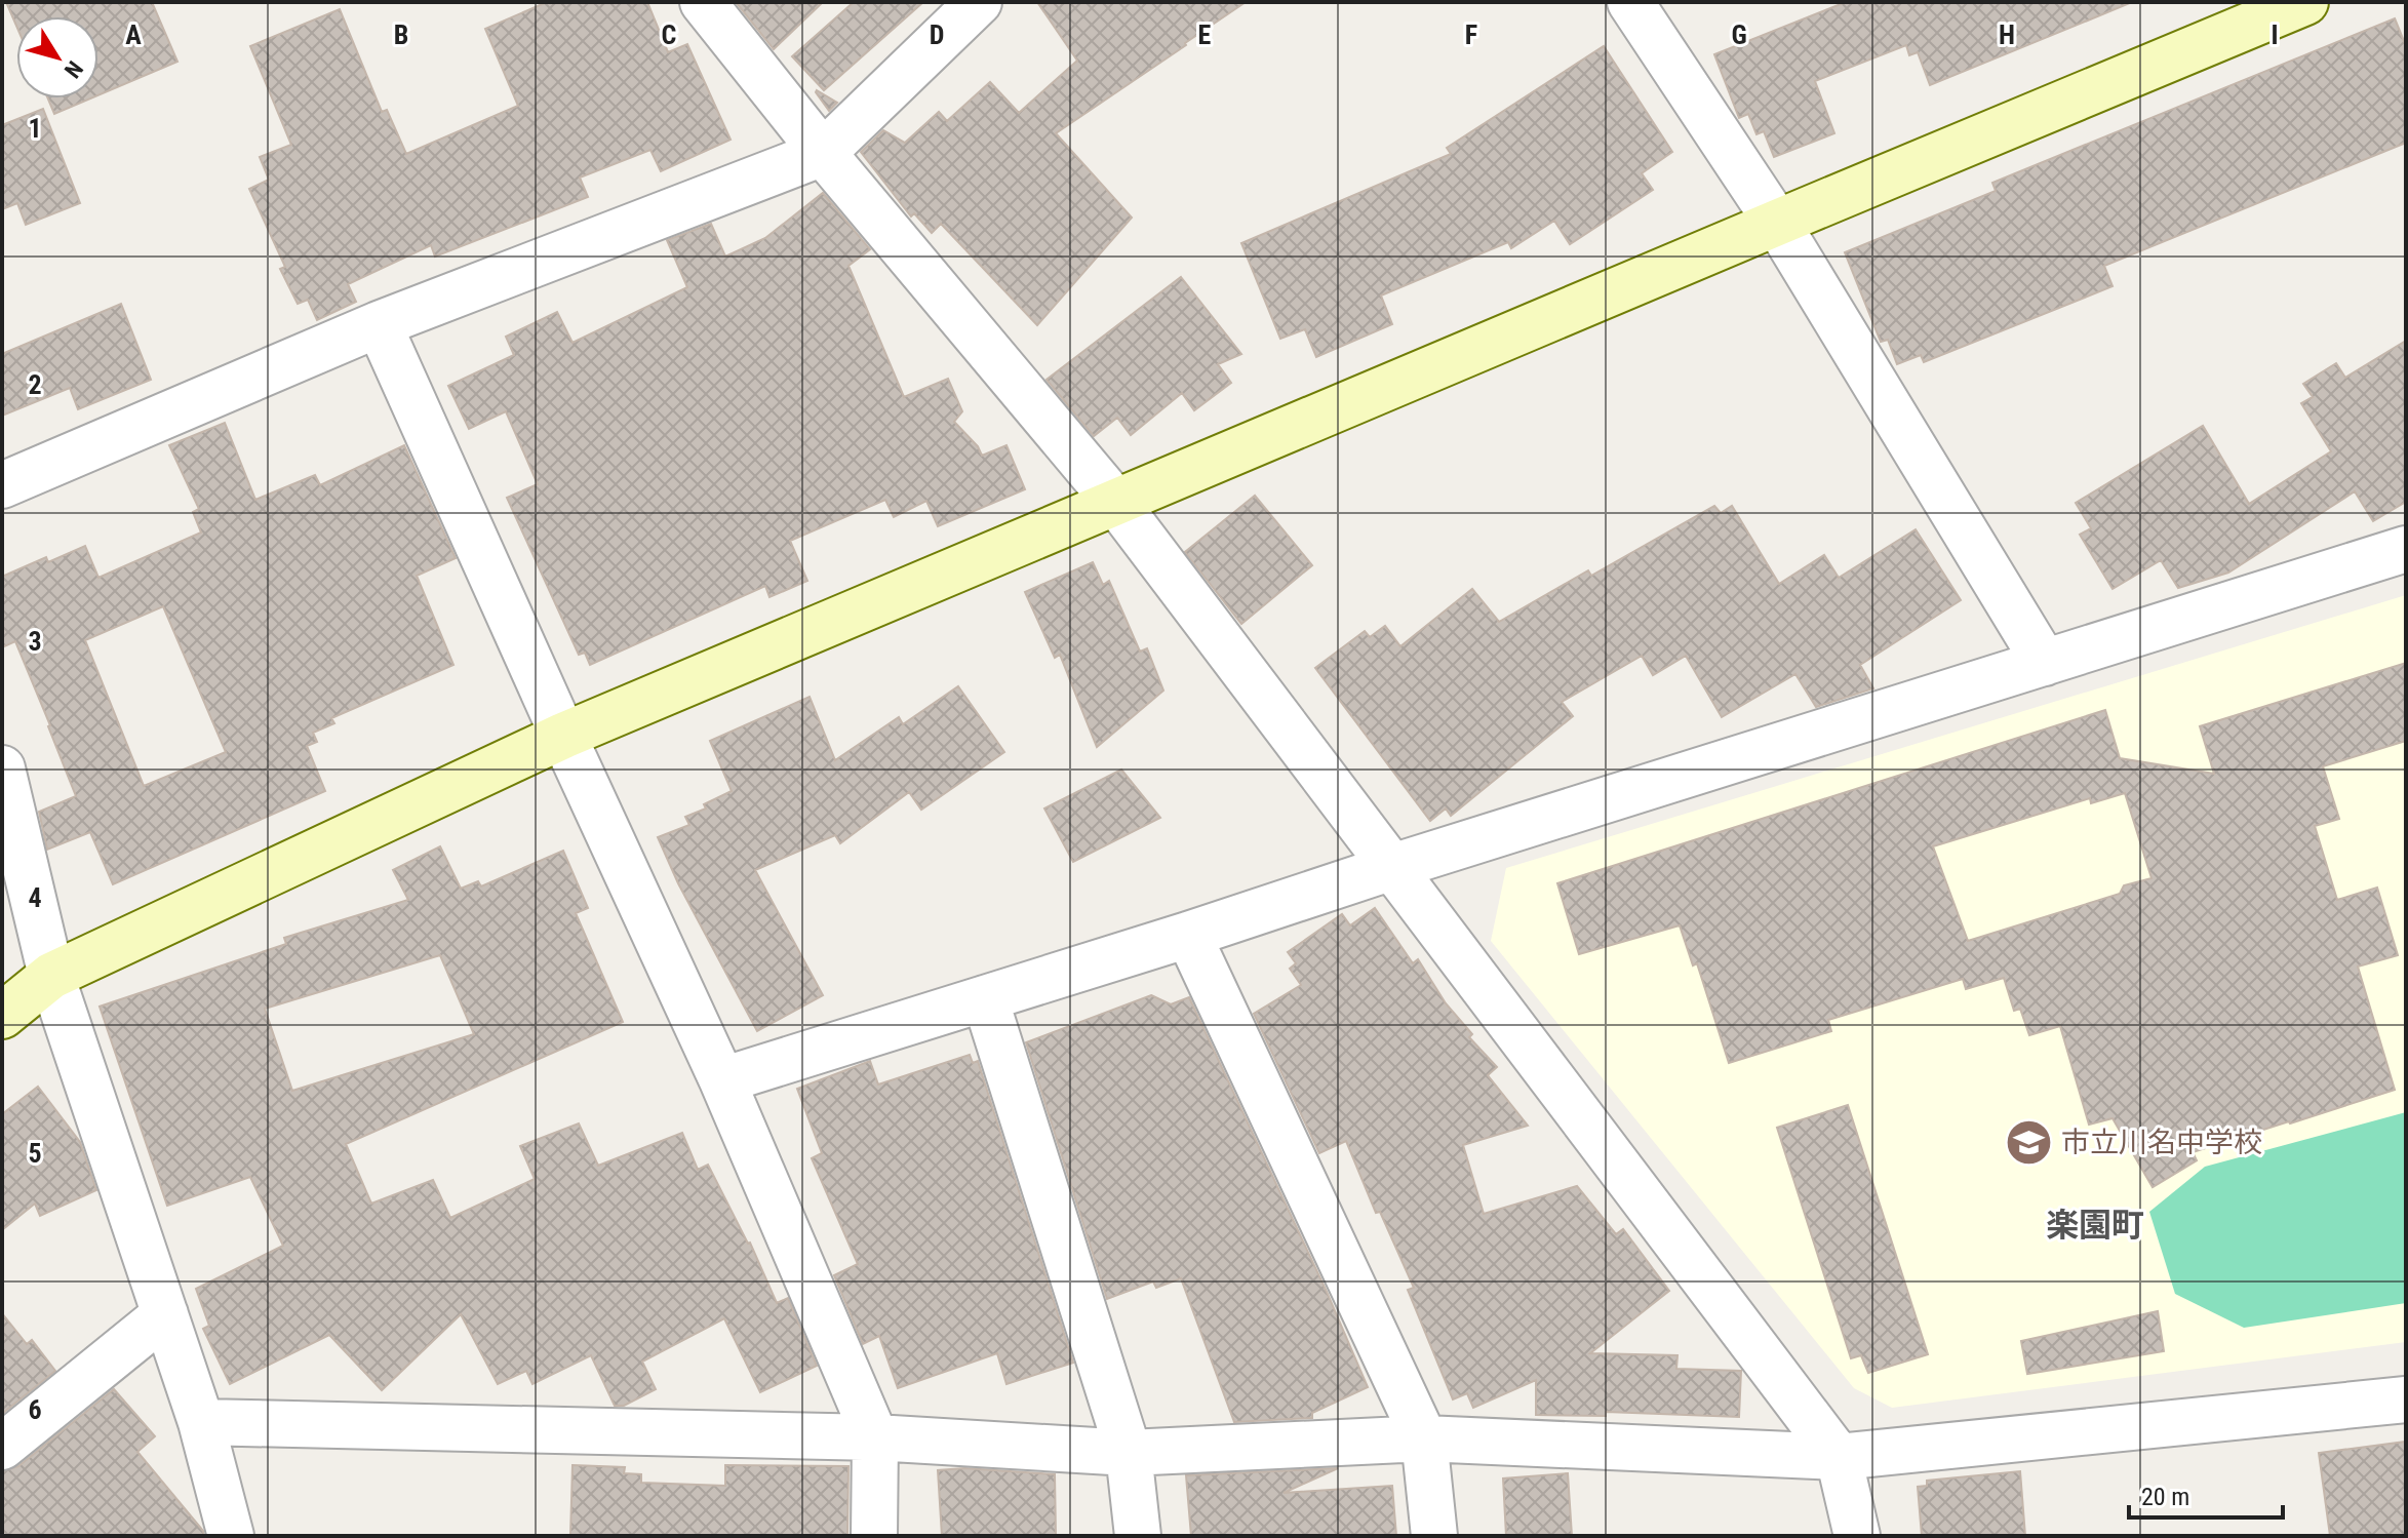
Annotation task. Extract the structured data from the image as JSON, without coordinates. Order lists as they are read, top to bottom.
{
  "districts": ["楽園町"],
  "places": {
    "school or university": ["市立川名中学校"]
  },
  "scale_bar": "20 m",
  "north": "bottom right",
  "grid": {
    "columns": [
      "A",
      "B",
      "C",
      "D",
      "E",
      "F",
      "G",
      "H",
      "I"
    ],
    "rows": [
      "1",
      "2",
      "3",
      "4",
      "5",
      "6"
    ]
  }
}
